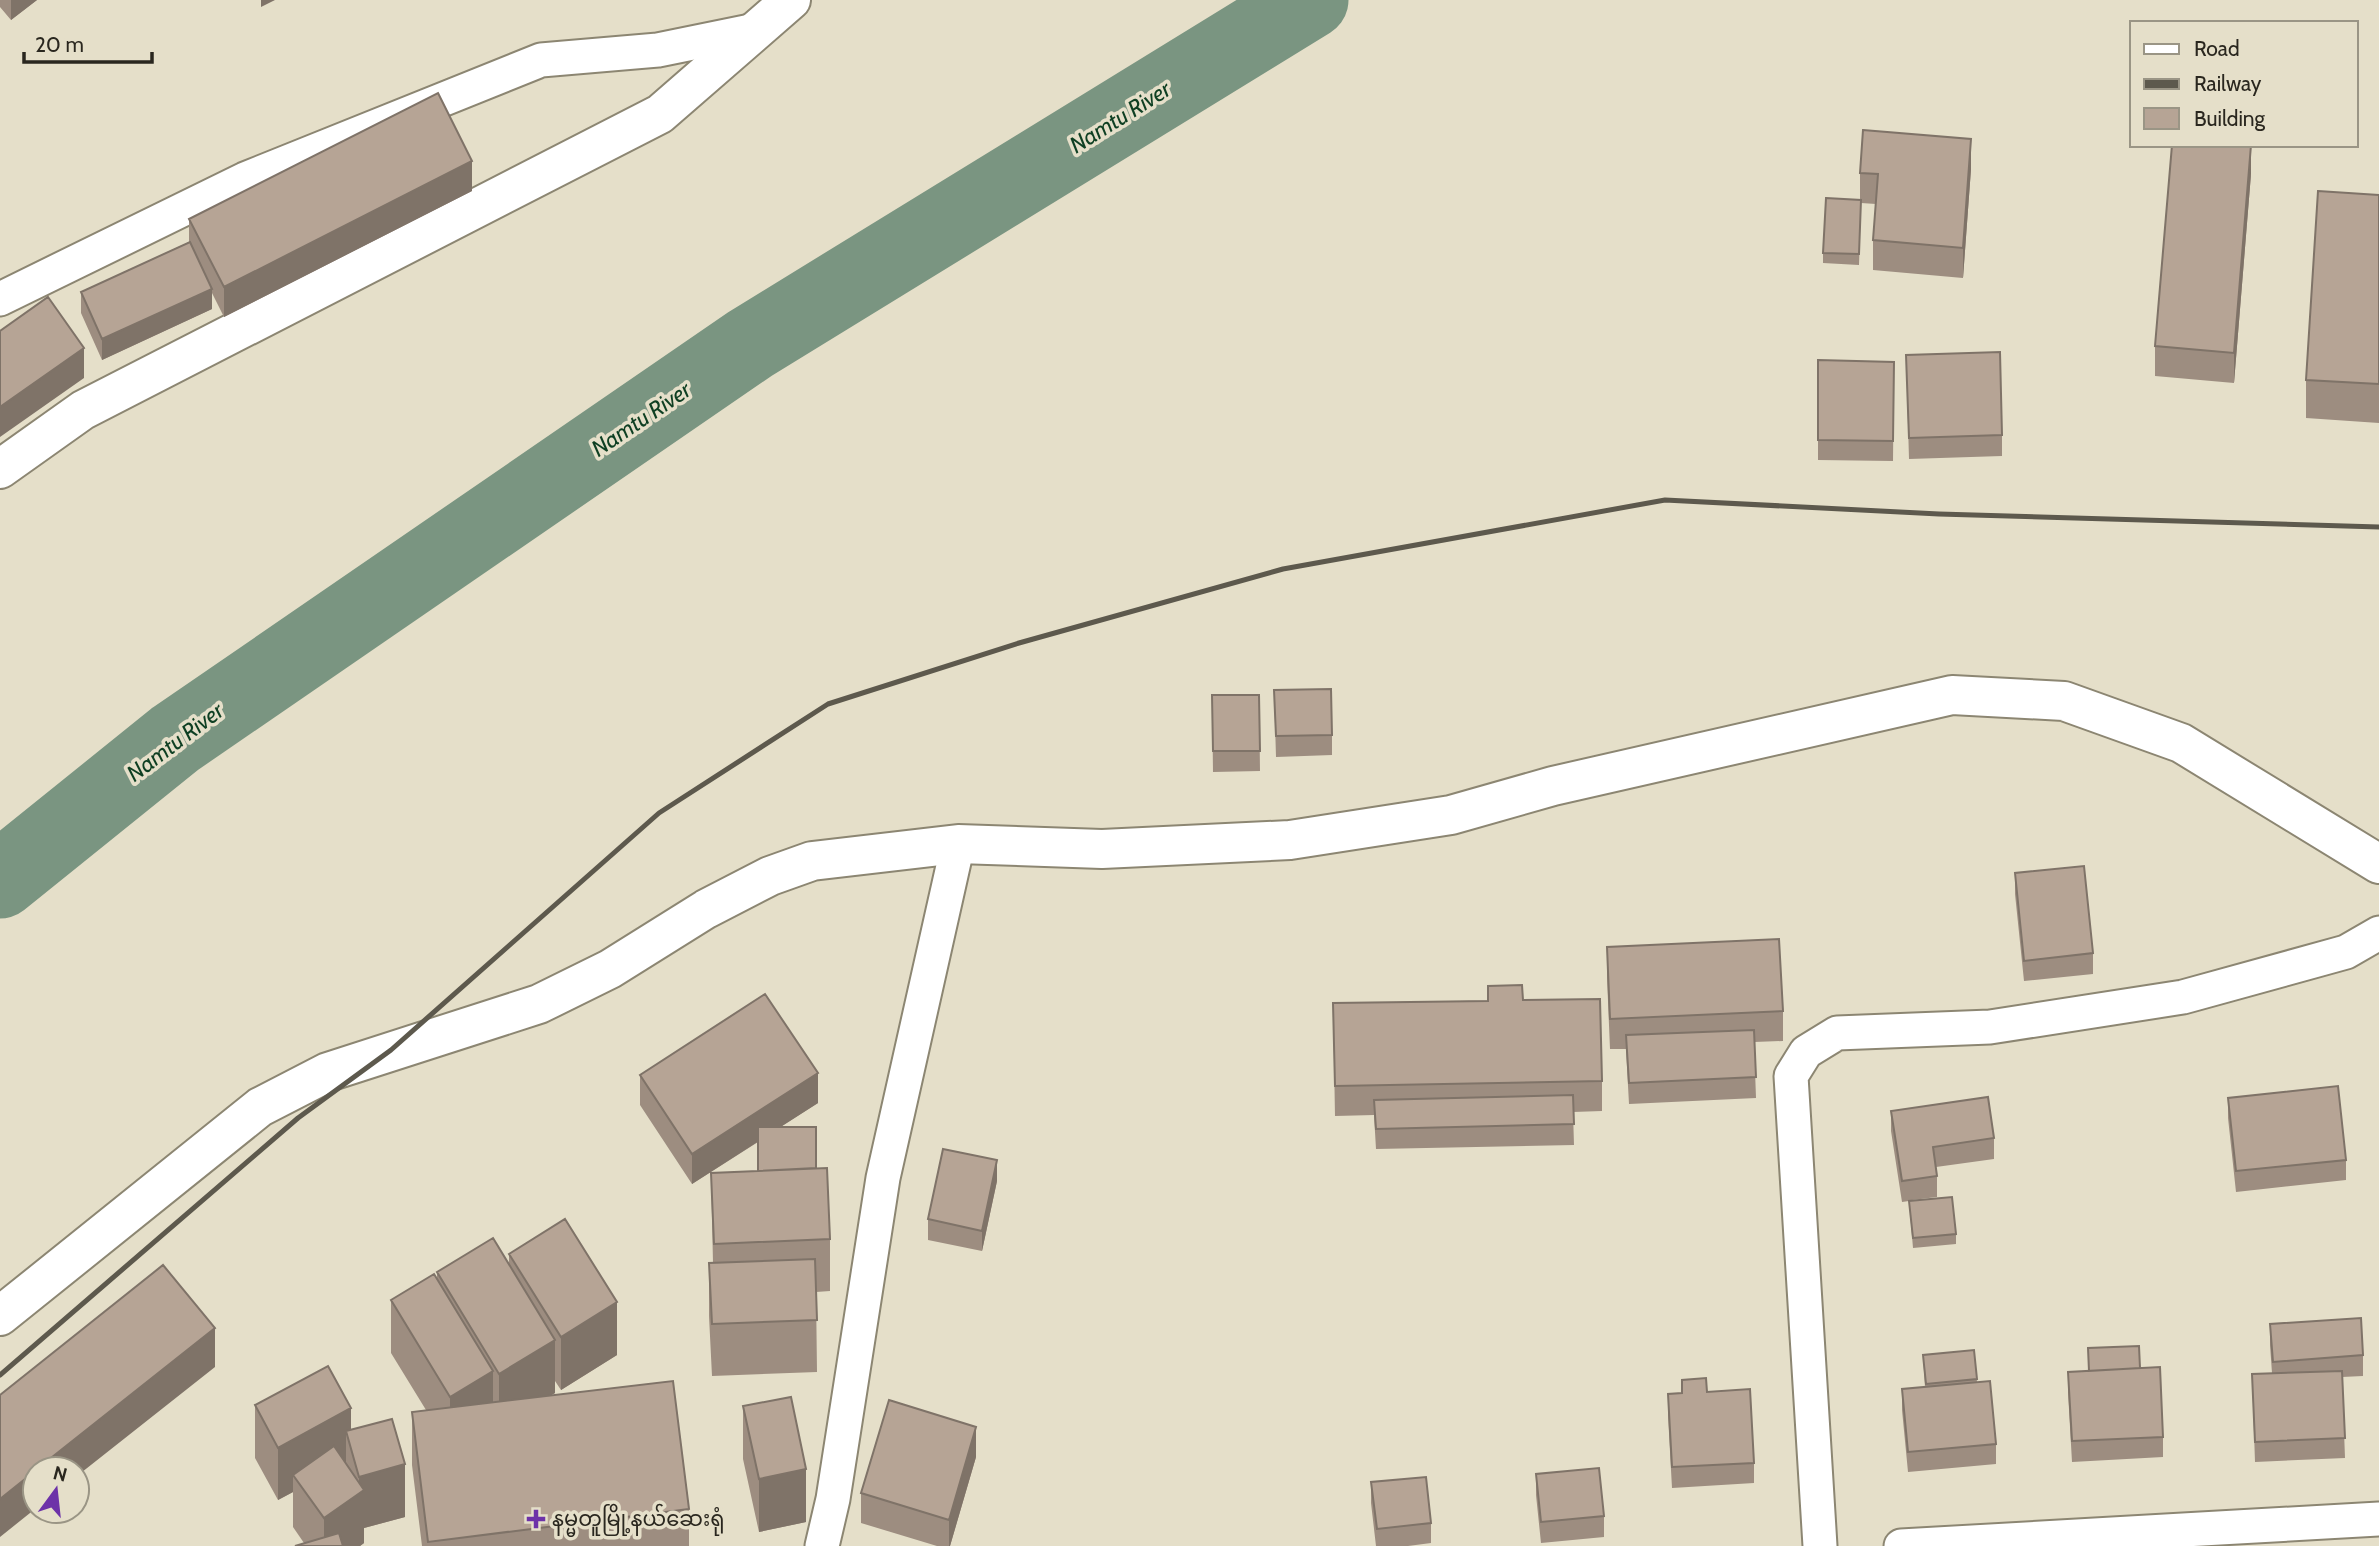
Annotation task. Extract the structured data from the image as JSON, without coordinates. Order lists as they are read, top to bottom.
{
  "water": ["Namtu River"],
  "places": {
    "health": ["နမ္မတူမြို့နယ်ဆေးရုံ"]
  },
  "legend": ["Road", "Railway", "Building"],
  "scale_bar": "20 m",
  "north": "top"
}
